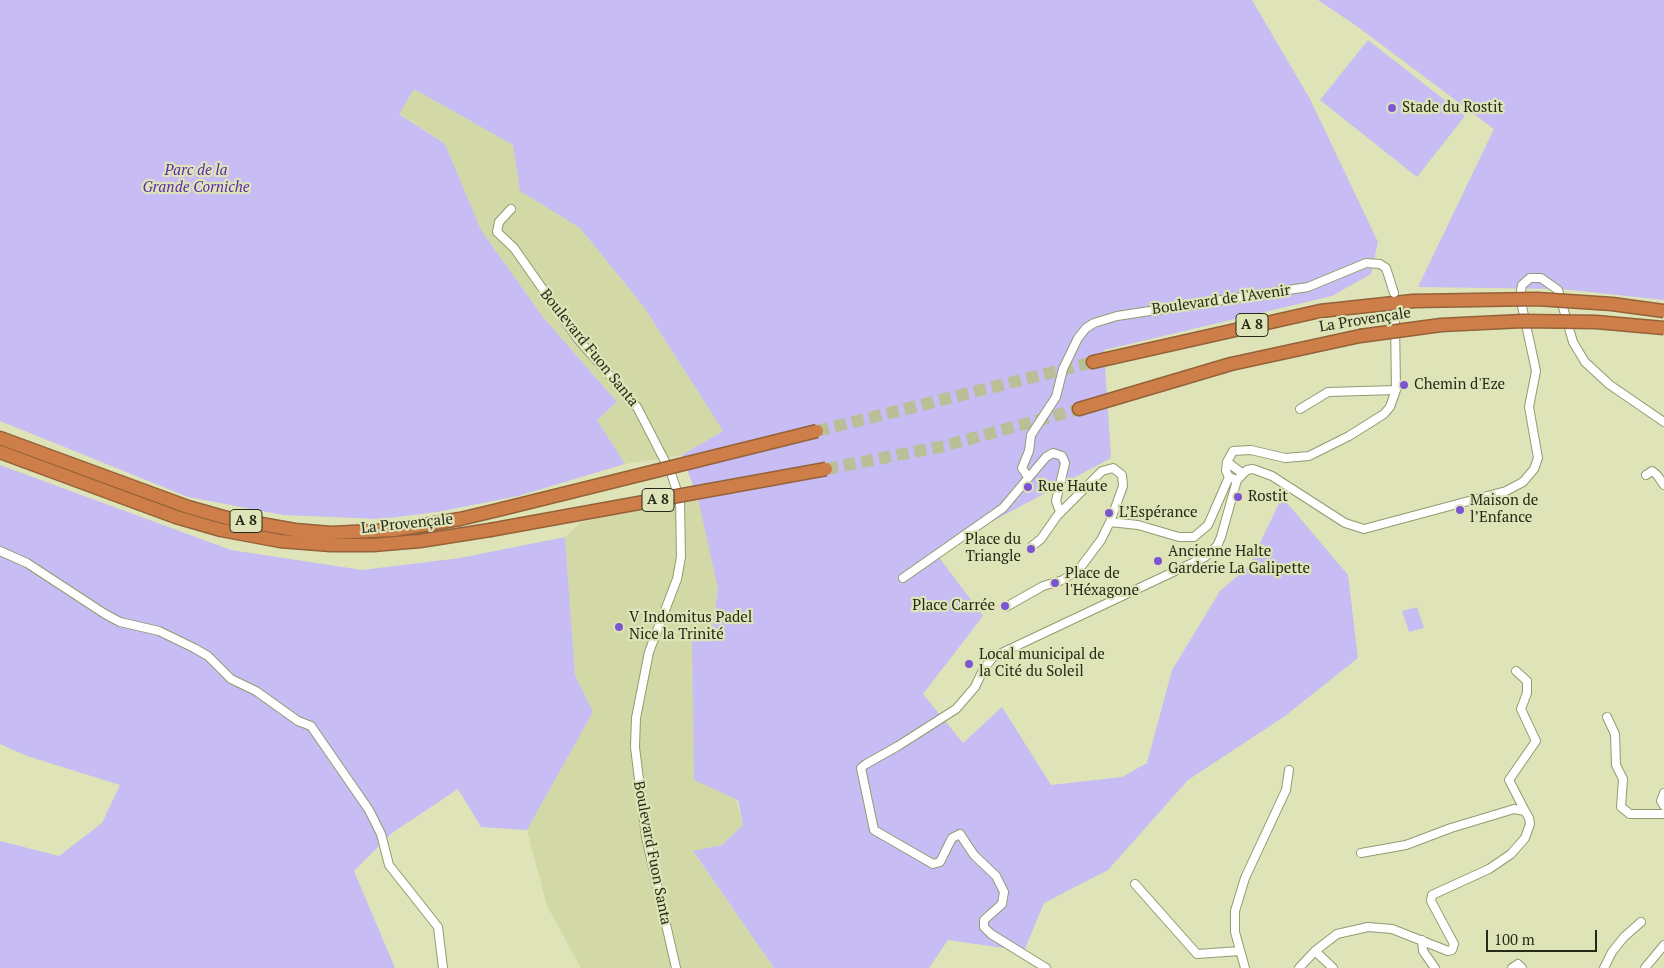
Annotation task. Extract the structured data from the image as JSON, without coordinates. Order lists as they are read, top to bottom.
{
  "streets": {
    "highway": ["La Provençale", "A 8"],
    "street": ["Boulevard de l'Avenir", "Boulevard Fuon Santa"]
  },
  "parks": ["Parc de la Grande Corniche"],
  "places": [
    "Stade du Rostit",
    "Chemin d'Eze",
    "Rue Haute",
    "Rostit",
    "Maison de l’Enfance",
    "L’Espérance",
    "Place du Triangle",
    "Ancienne Halte Garderie La Galipette",
    "Place de l'Héxagone",
    "Place Carrée",
    "V Indomitus Padel Nice la Trinité",
    "Local municipal de la Cité du Soleil"
  ],
  "scale_bar": "100 m"
}
